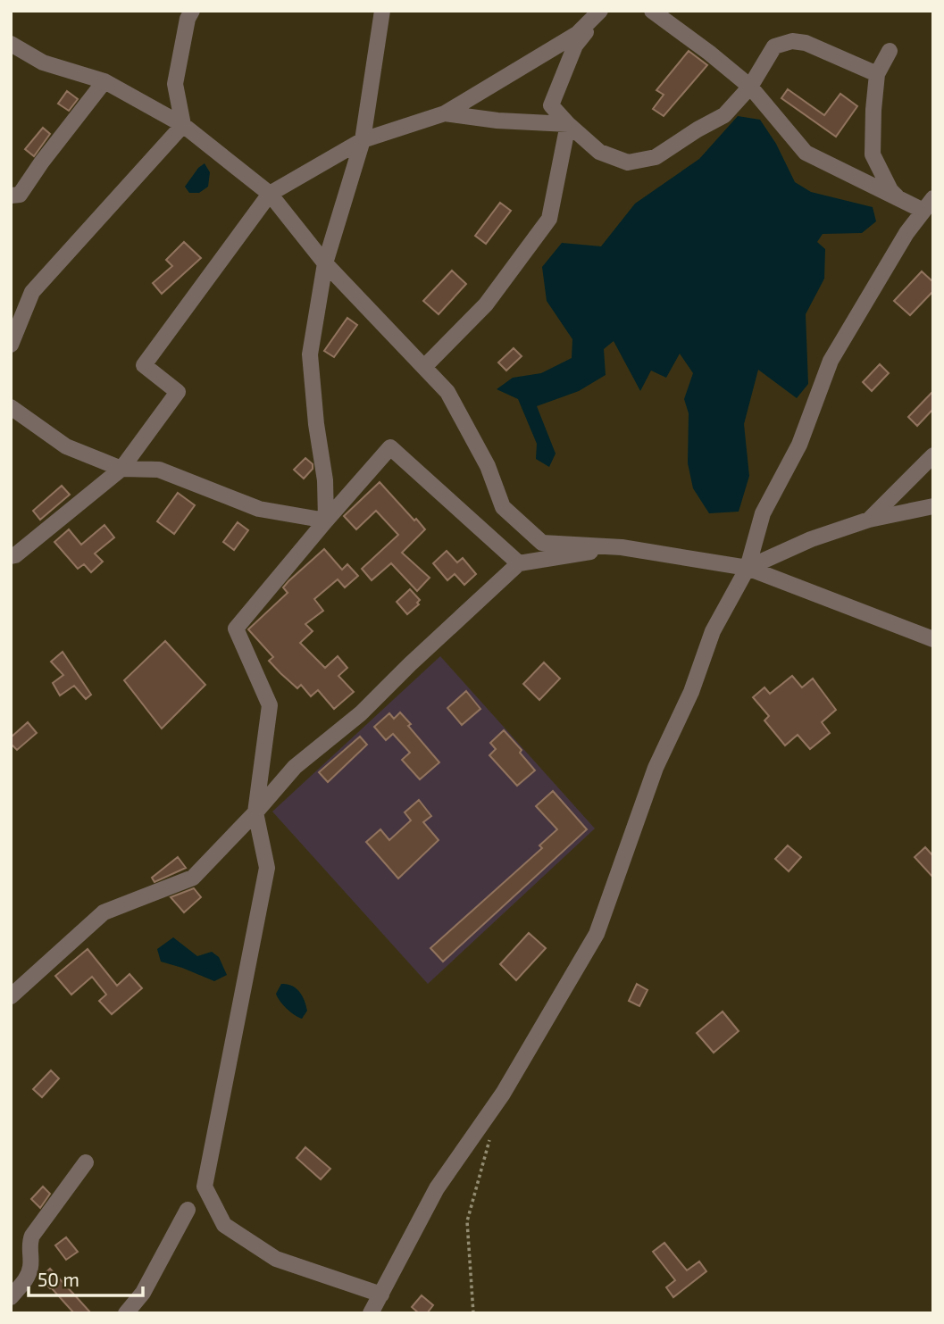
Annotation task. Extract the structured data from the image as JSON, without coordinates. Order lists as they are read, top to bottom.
{
  "scale_bar": "50 m"
}
